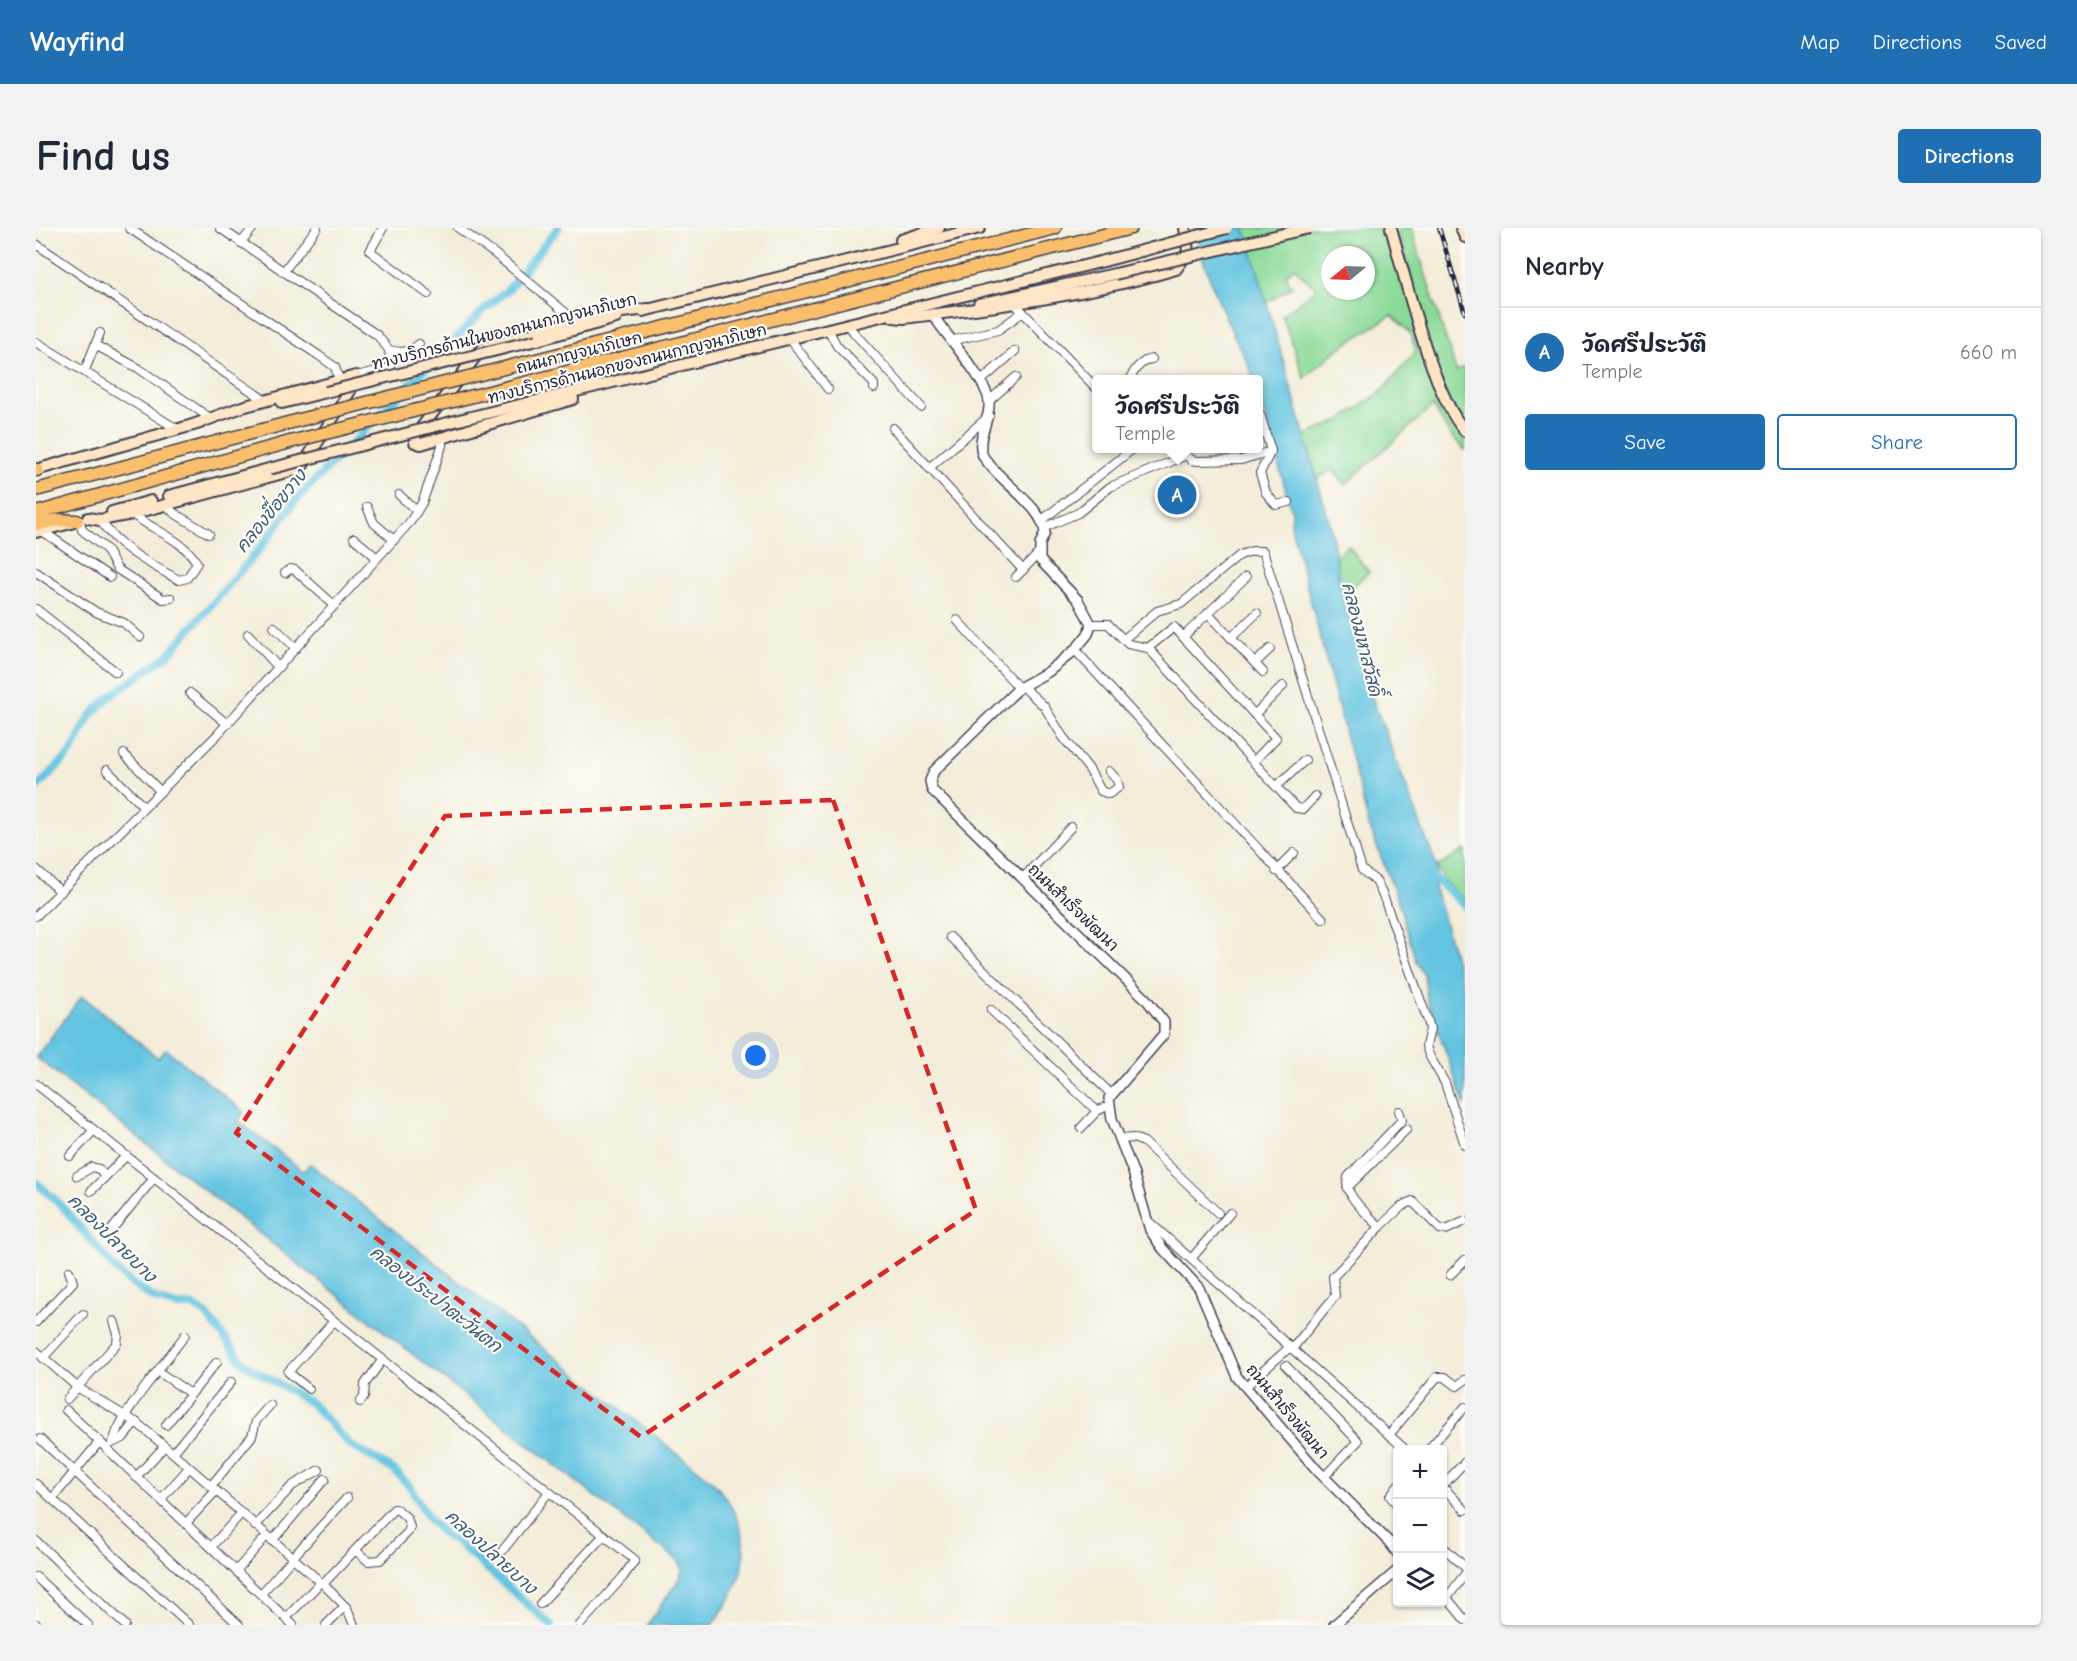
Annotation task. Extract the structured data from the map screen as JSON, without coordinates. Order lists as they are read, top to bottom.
{
  "streets": {
    "highway": ["ถนนกาญจนาภิเษก"],
    "main road": ["ทางบริการด้านในของถนนกาญจนาภิเษก", "ทางบริการด้านนอกของถนนกาญจนาภิเษก"],
    "street": ["ถนนสำเร็จพัฒนา"]
  },
  "water": [
    "คลองขื่อขวาง",
    "คลองมหาสวัสดิ์",
    "คลองปลายบาง",
    "คลองประปาตะวันตก"
  ],
  "north": "left",
  "page": {
    "header": "Wayfind",
    "nav": ["Map", "Directions", "Saved"],
    "buttons": [
      "Directions",
      ["Save", "Share"]
    ],
    "title": "Find us",
    "heading": "Nearby",
    "list": [
      {
        "mark": "A",
        "name": "วัดศรีประวัติ",
        "note": "Temple",
        "value": "660 m"
      }
    ],
    "popup": ["วัดศรีประวัติ", "Temple"],
    "pins": "A",
    "map_buttons": ["+", "−"]
  }
}
